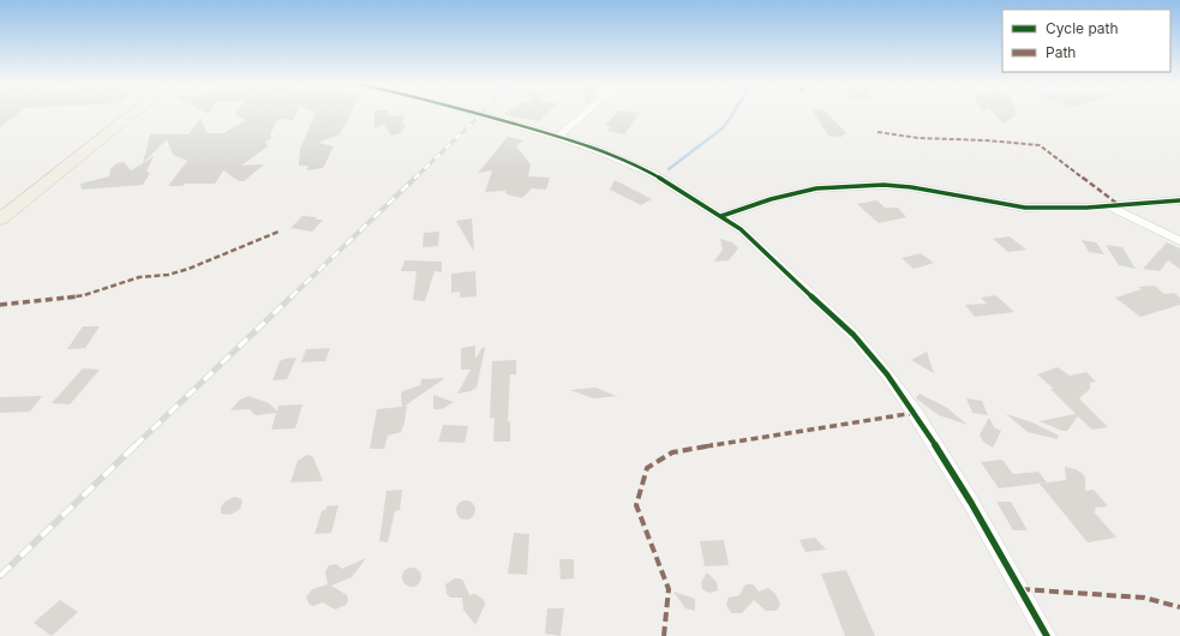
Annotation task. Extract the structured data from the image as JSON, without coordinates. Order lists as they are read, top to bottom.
{
  "legend": ["Cycle path", "Path"]
}
